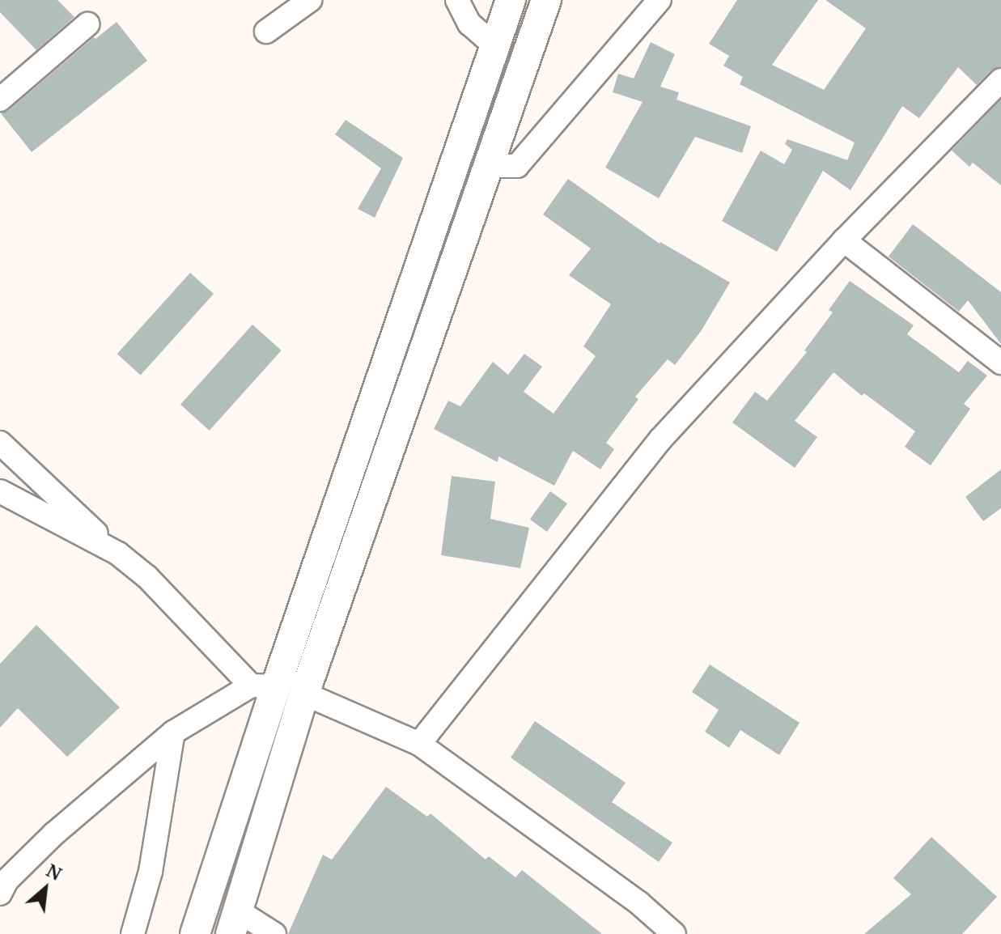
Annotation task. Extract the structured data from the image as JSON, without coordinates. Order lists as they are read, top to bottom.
{
  "north": "top right"
}
